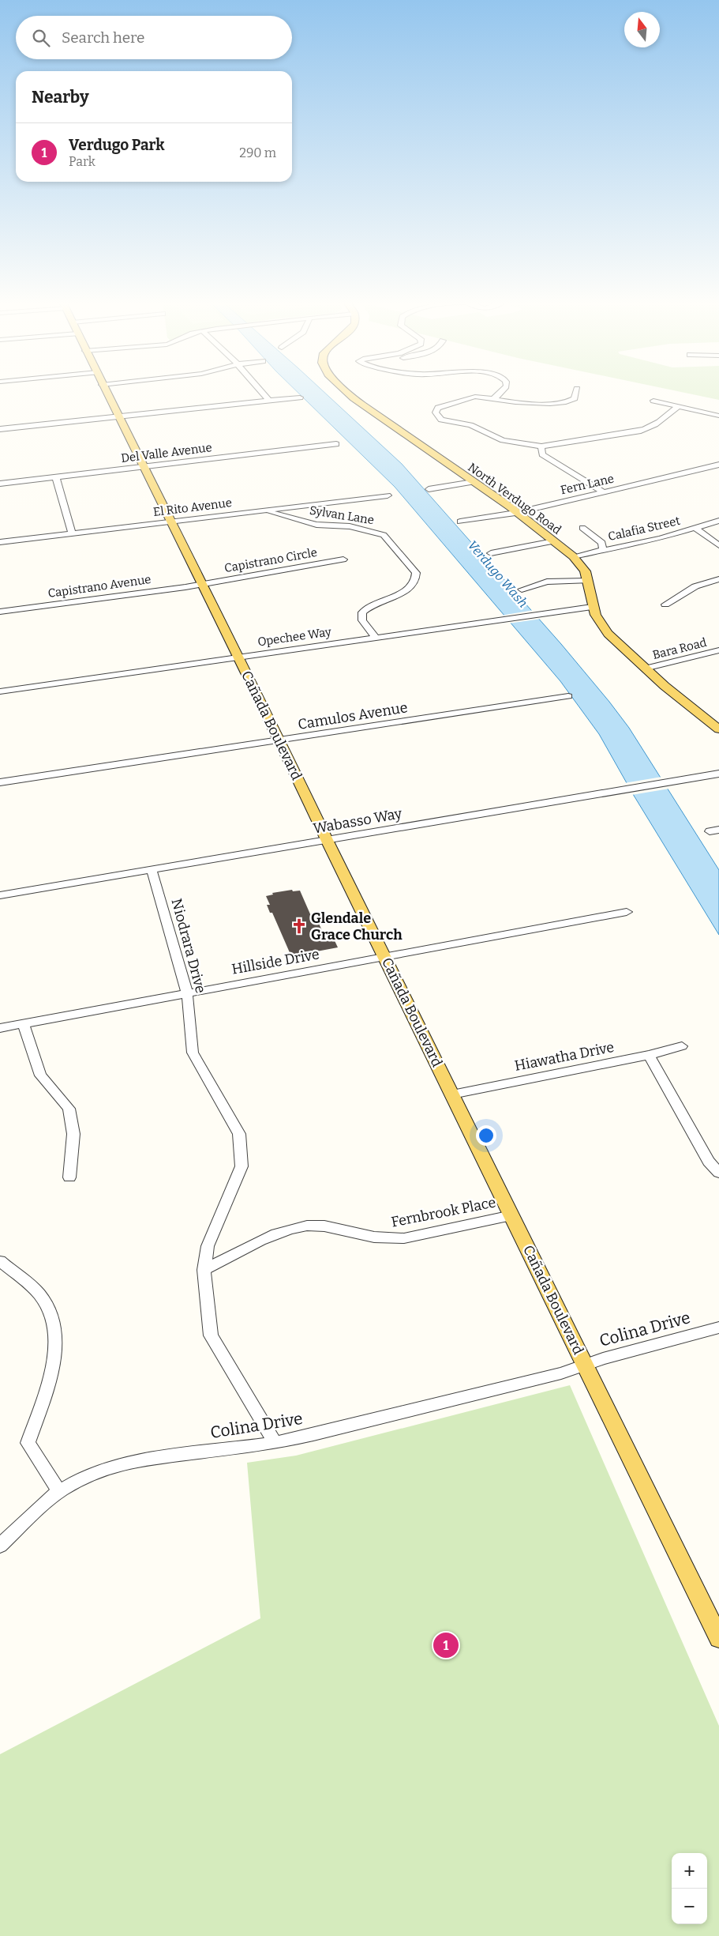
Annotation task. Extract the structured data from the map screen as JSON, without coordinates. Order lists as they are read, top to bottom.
{
  "streets": {
    "main road": ["North Verdugo Road", "Cañada Boulevard"],
    "street": [
      "Del Valle Avenue",
      "Fern Lane",
      "El Rito Avenue",
      "Sylvan Lane",
      "Calafia Street",
      "Capistrano Circle",
      "Capistrano Avenue",
      "Opechee Way",
      "Bara Road",
      "Camulos Avenue",
      "Wabasso Way",
      "Niodrara Drive",
      "Hillside Drive",
      "Hiawatha Drive",
      "Fernbrook Place",
      "Colina Drive"
    ]
  },
  "crossings": [
    ["Del Valle Avenue", "Cañada Boulevard"],
    ["Fern Lane", "North Verdugo Road"],
    ["North Verdugo Road", "Calafia Street"],
    ["North Verdugo Road", "Opechee Way"],
    ["North Verdugo Road", "Bara Road"],
    ["El Rito Avenue", "Sylvan Lane"],
    ["El Rito Avenue", "Cañada Boulevard"],
    ["Sylvan Lane", "Opechee Way"],
    ["Capistrano Circle", "Capistrano Avenue"],
    ["Capistrano Circle", "Cañada Boulevard"],
    ["Capistrano Avenue", "Cañada Boulevard"],
    ["Opechee Way", "Cañada Boulevard"],
    ["Camulos Avenue", "Cañada Boulevard"],
    ["Cañada Boulevard", "Wabasso Way"],
    ["Cañada Boulevard", "Hillside Drive"],
    ["Cañada Boulevard", "Hiawatha Drive"],
    ["Cañada Boulevard", "Fernbrook Place"],
    ["Cañada Boulevard", "Colina Drive"],
    ["Wabasso Way", "Niodrara Drive"],
    ["Niodrara Drive", "Hillside Drive"],
    ["Niodrara Drive", "Fernbrook Place"],
    ["Niodrara Drive", "Colina Drive"]
  ],
  "water": ["Verdugo Wash"],
  "places": {
    "church": ["Glendale Grace Church"]
  },
  "north": "top",
  "page": {
    "search": "Search here",
    "heading": "Nearby",
    "list": [
      {
        "mark": "1",
        "name": "Verdugo Park",
        "note": "Park",
        "value": "290 m"
      }
    ],
    "pins": "1",
    "map_buttons": ["+", "−"]
  }
}
